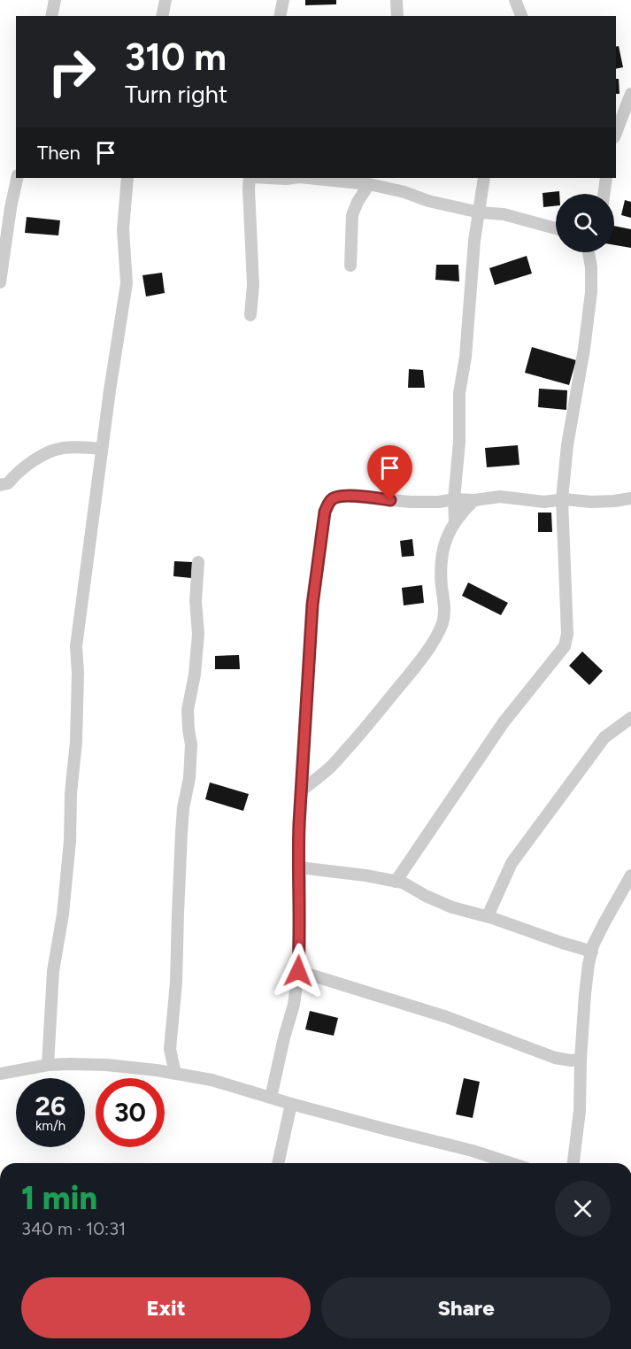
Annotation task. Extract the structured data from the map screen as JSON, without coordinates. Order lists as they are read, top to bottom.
{
  "page": {
    "turn": ["310 m", "Turn right"],
    "then": "Then",
    "speed": "26 km/h",
    "limit": "30",
    "heading": ["1 min", "340 m · 10:31"],
    "buttons": ["Exit", "Share"]
  }
}
